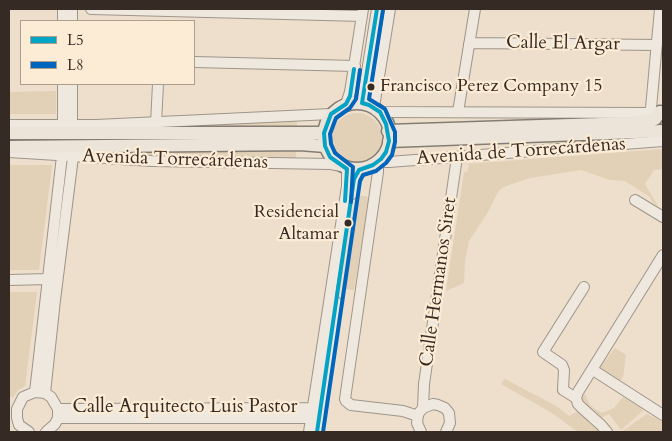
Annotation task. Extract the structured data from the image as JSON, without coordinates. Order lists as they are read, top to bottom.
{
  "streets": {
    "main road": ["Avenida de Torrecárdenas", "Avenida Torrecárdenas"],
    "street": ["Calle El Argar", "Calle Hermanos Siret", "Calle Arquitecto Luis Pastor"]
  },
  "crossings": [
    ["Avenida de Torrecárdenas", "Avenida Torrecárdenas"],
    ["Avenida de Torrecárdenas", "Calle Hermanos Siret"]
  ],
  "places": ["Francisco Perez Company 15", "Residencial Altamar"],
  "lines": ["transit line L5", "transit line L8"],
  "legend": ["L5", "L8"]
}
